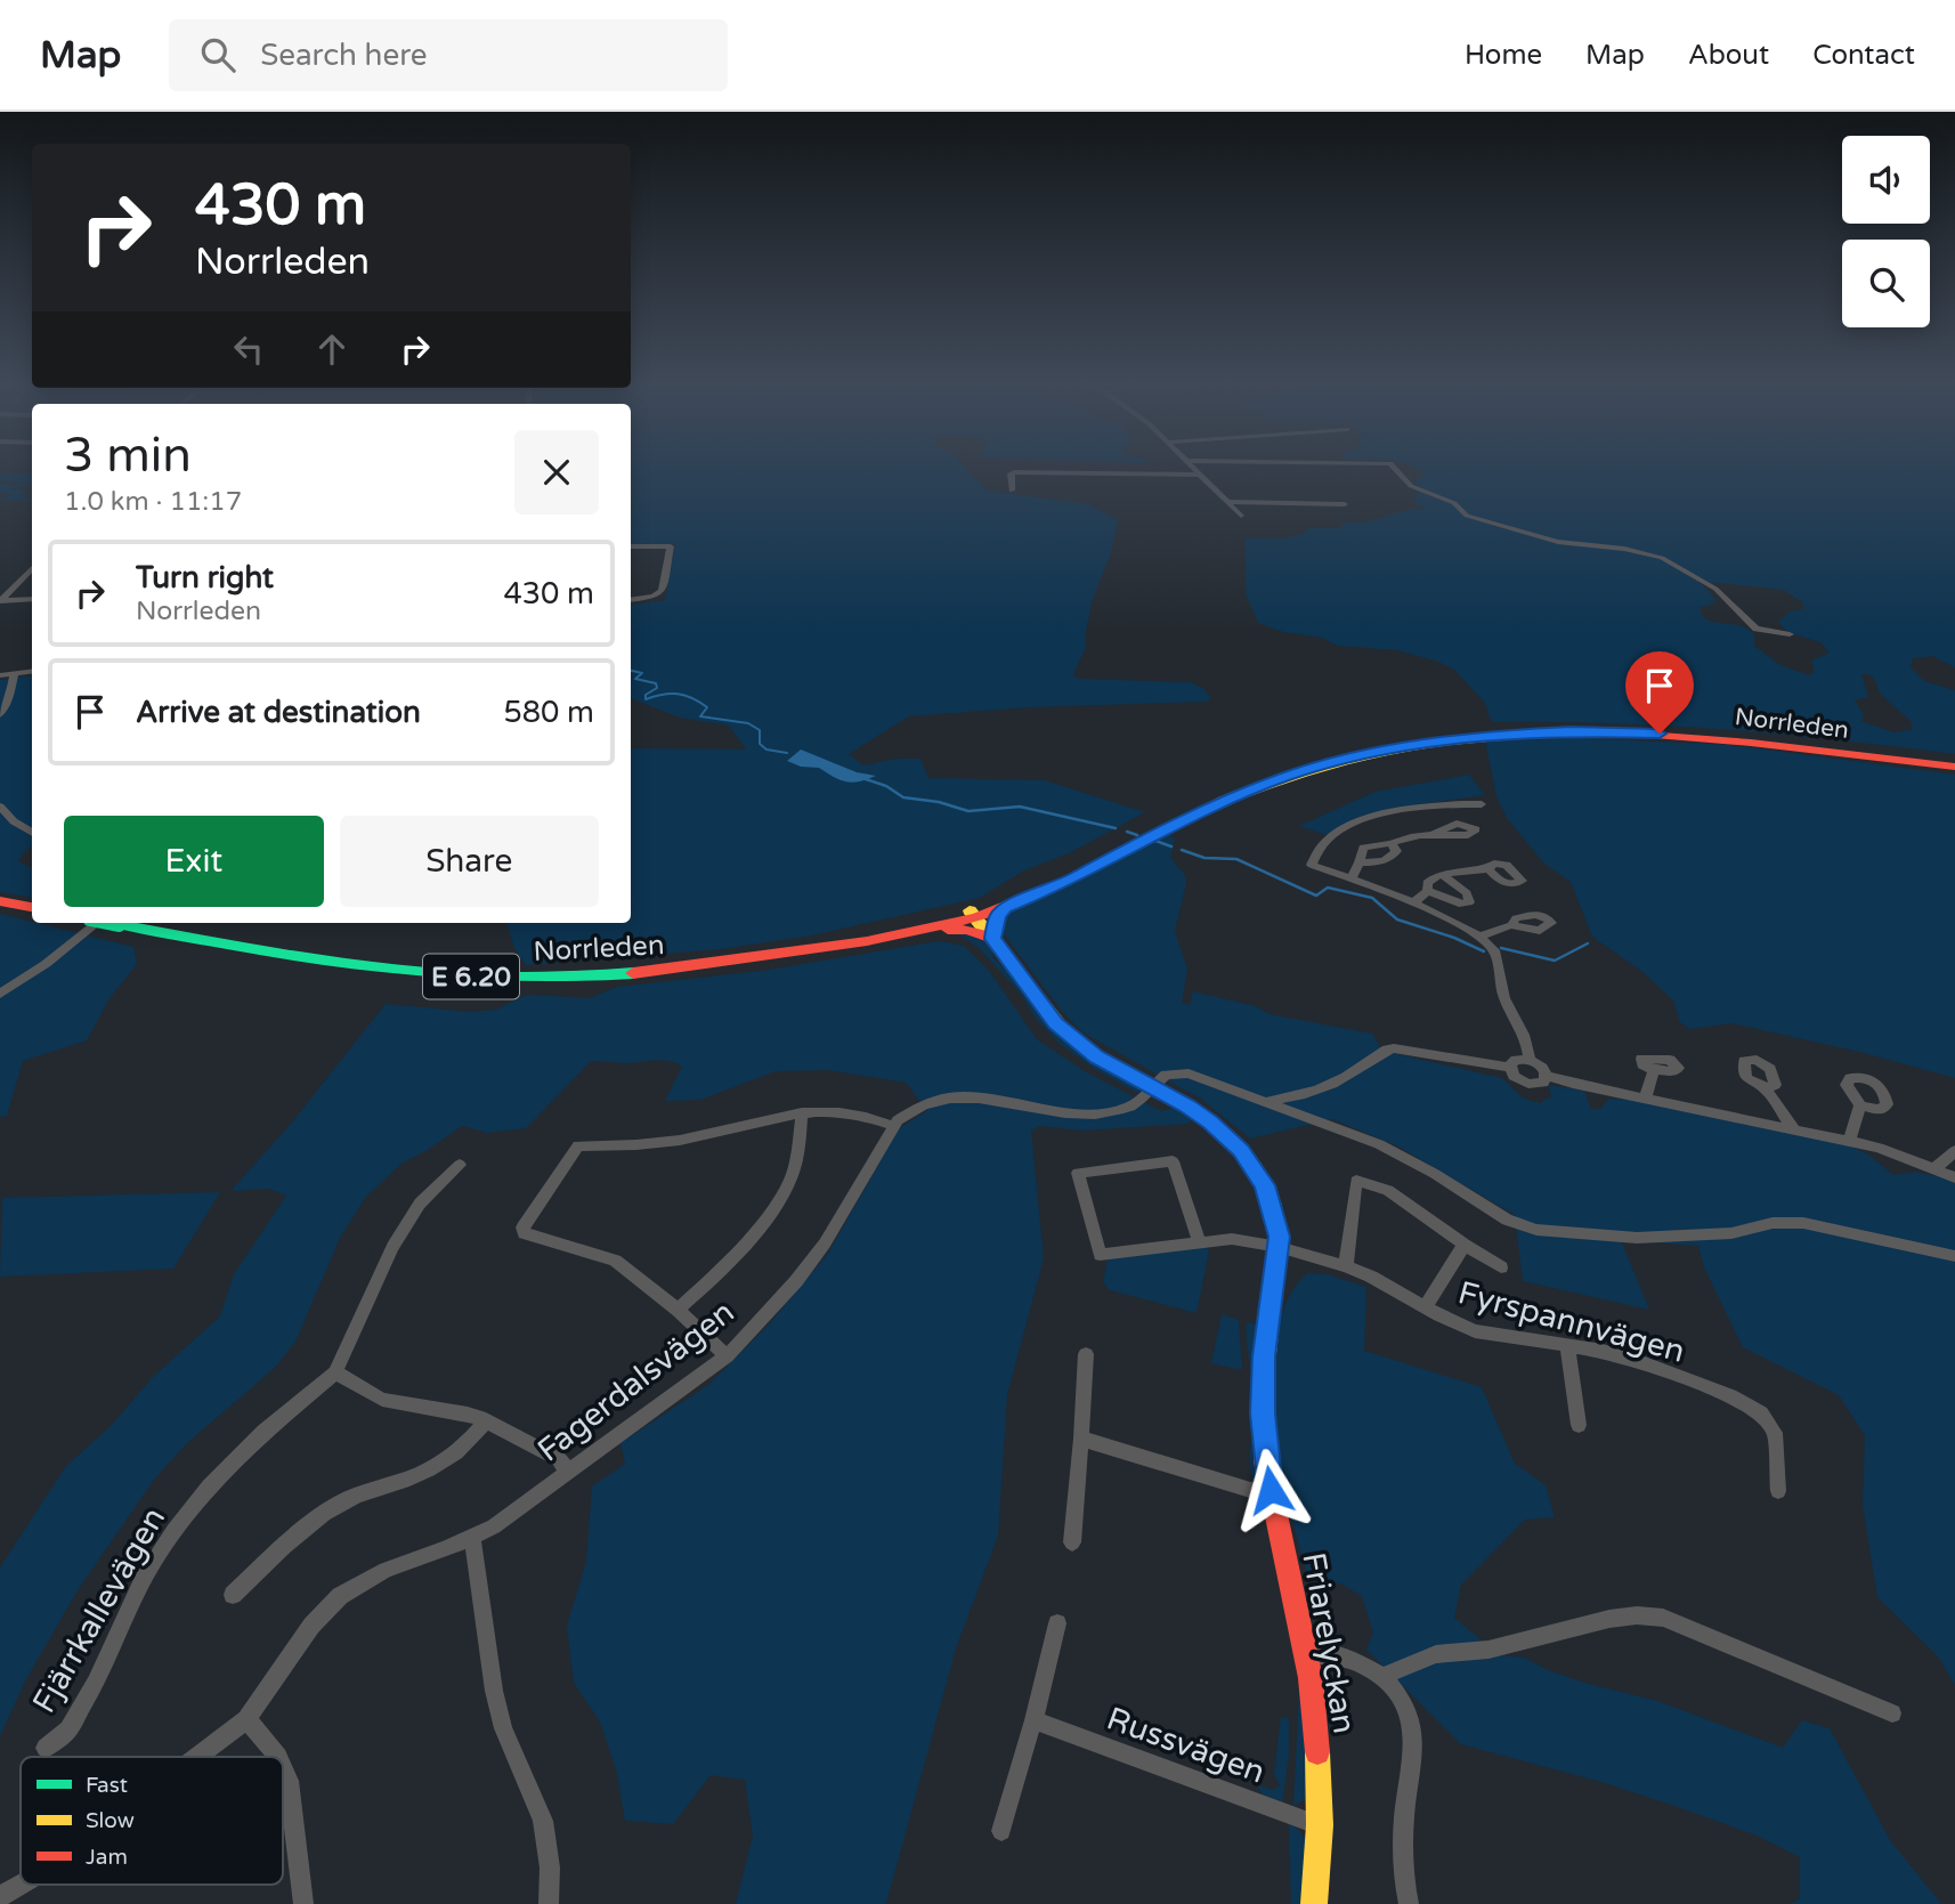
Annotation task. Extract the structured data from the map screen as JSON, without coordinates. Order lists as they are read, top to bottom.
{
  "streets": {
    "main road": ["Norrleden", "E 6.20", "Friarelyckan"],
    "street": [
      "Fyrspannvägen",
      "Fagerdalsvägen",
      "Fjärrkallevägen",
      "Russvägen"
    ]
  },
  "crossings": [
    ["Norrleden", "Friarelyckan"],
    ["Fyrspannvägen", "Friarelyckan"],
    ["Fagerdalsvägen", "Friarelyckan"],
    ["Friarelyckan", "Russvägen"]
  ],
  "legend": ["Fast", "Slow", "Jam"],
  "page": {
    "header": "Map",
    "search": "Search here",
    "nav": [
      "Home",
      "Map",
      "About",
      "Contact"
    ],
    "turn": ["430 m", "Norrleden"],
    "heading": ["3 min", "1.0 km · 11:17"],
    "list": [
      {
        "name": "Turn right",
        "note": "Norrleden",
        "value": "430 m"
      },
      {
        "name": "Arrive at destination",
        "value": "580 m"
      }
    ],
    "buttons": ["Exit", "Share"]
  }
}
